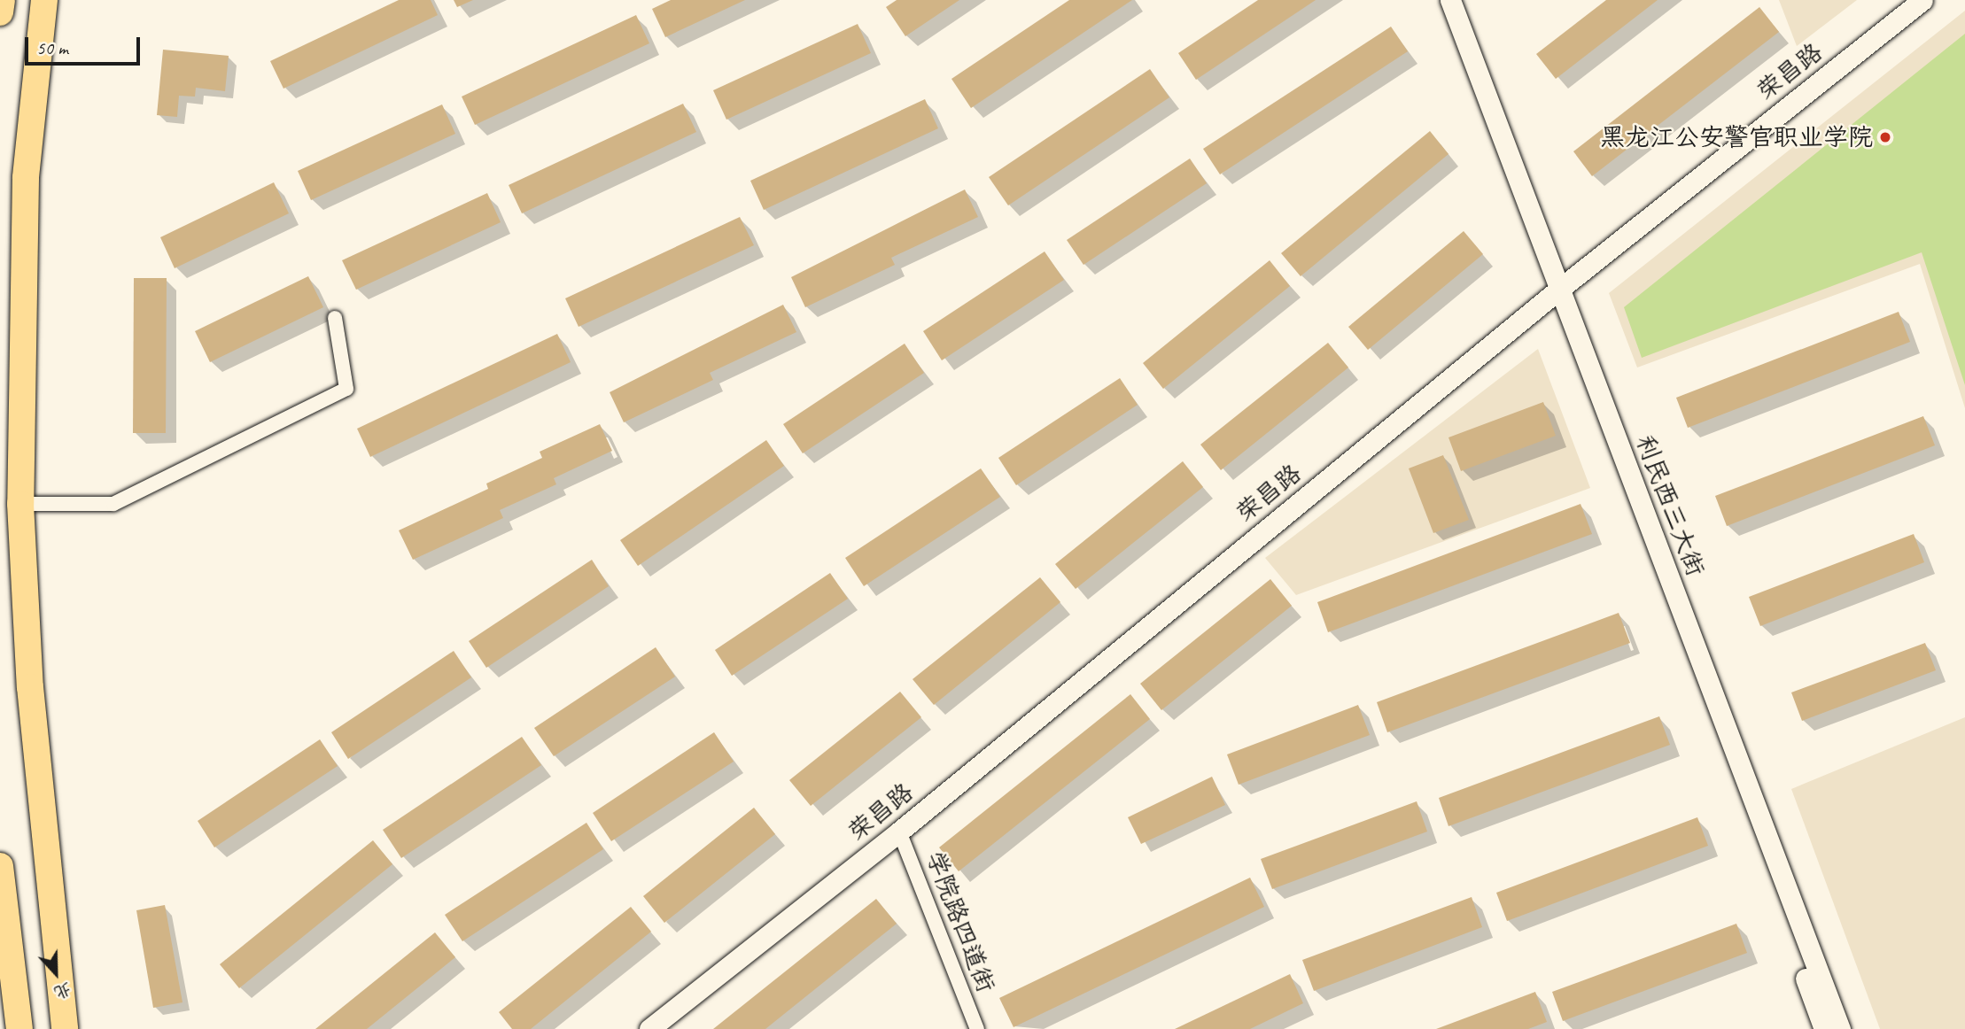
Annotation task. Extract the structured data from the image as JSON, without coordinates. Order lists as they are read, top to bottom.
{
  "streets": {
    "main road": ["荣昌路", "利民西三大街"],
    "street": ["学院路四道街"]
  },
  "crossings": [
    ["荣昌路", "利民西三大街"],
    ["荣昌路", "学院路四道街"]
  ],
  "places": ["黑龙江公安警官职业学院"],
  "scale_bar": "50 m",
  "north": "bottom"
}
